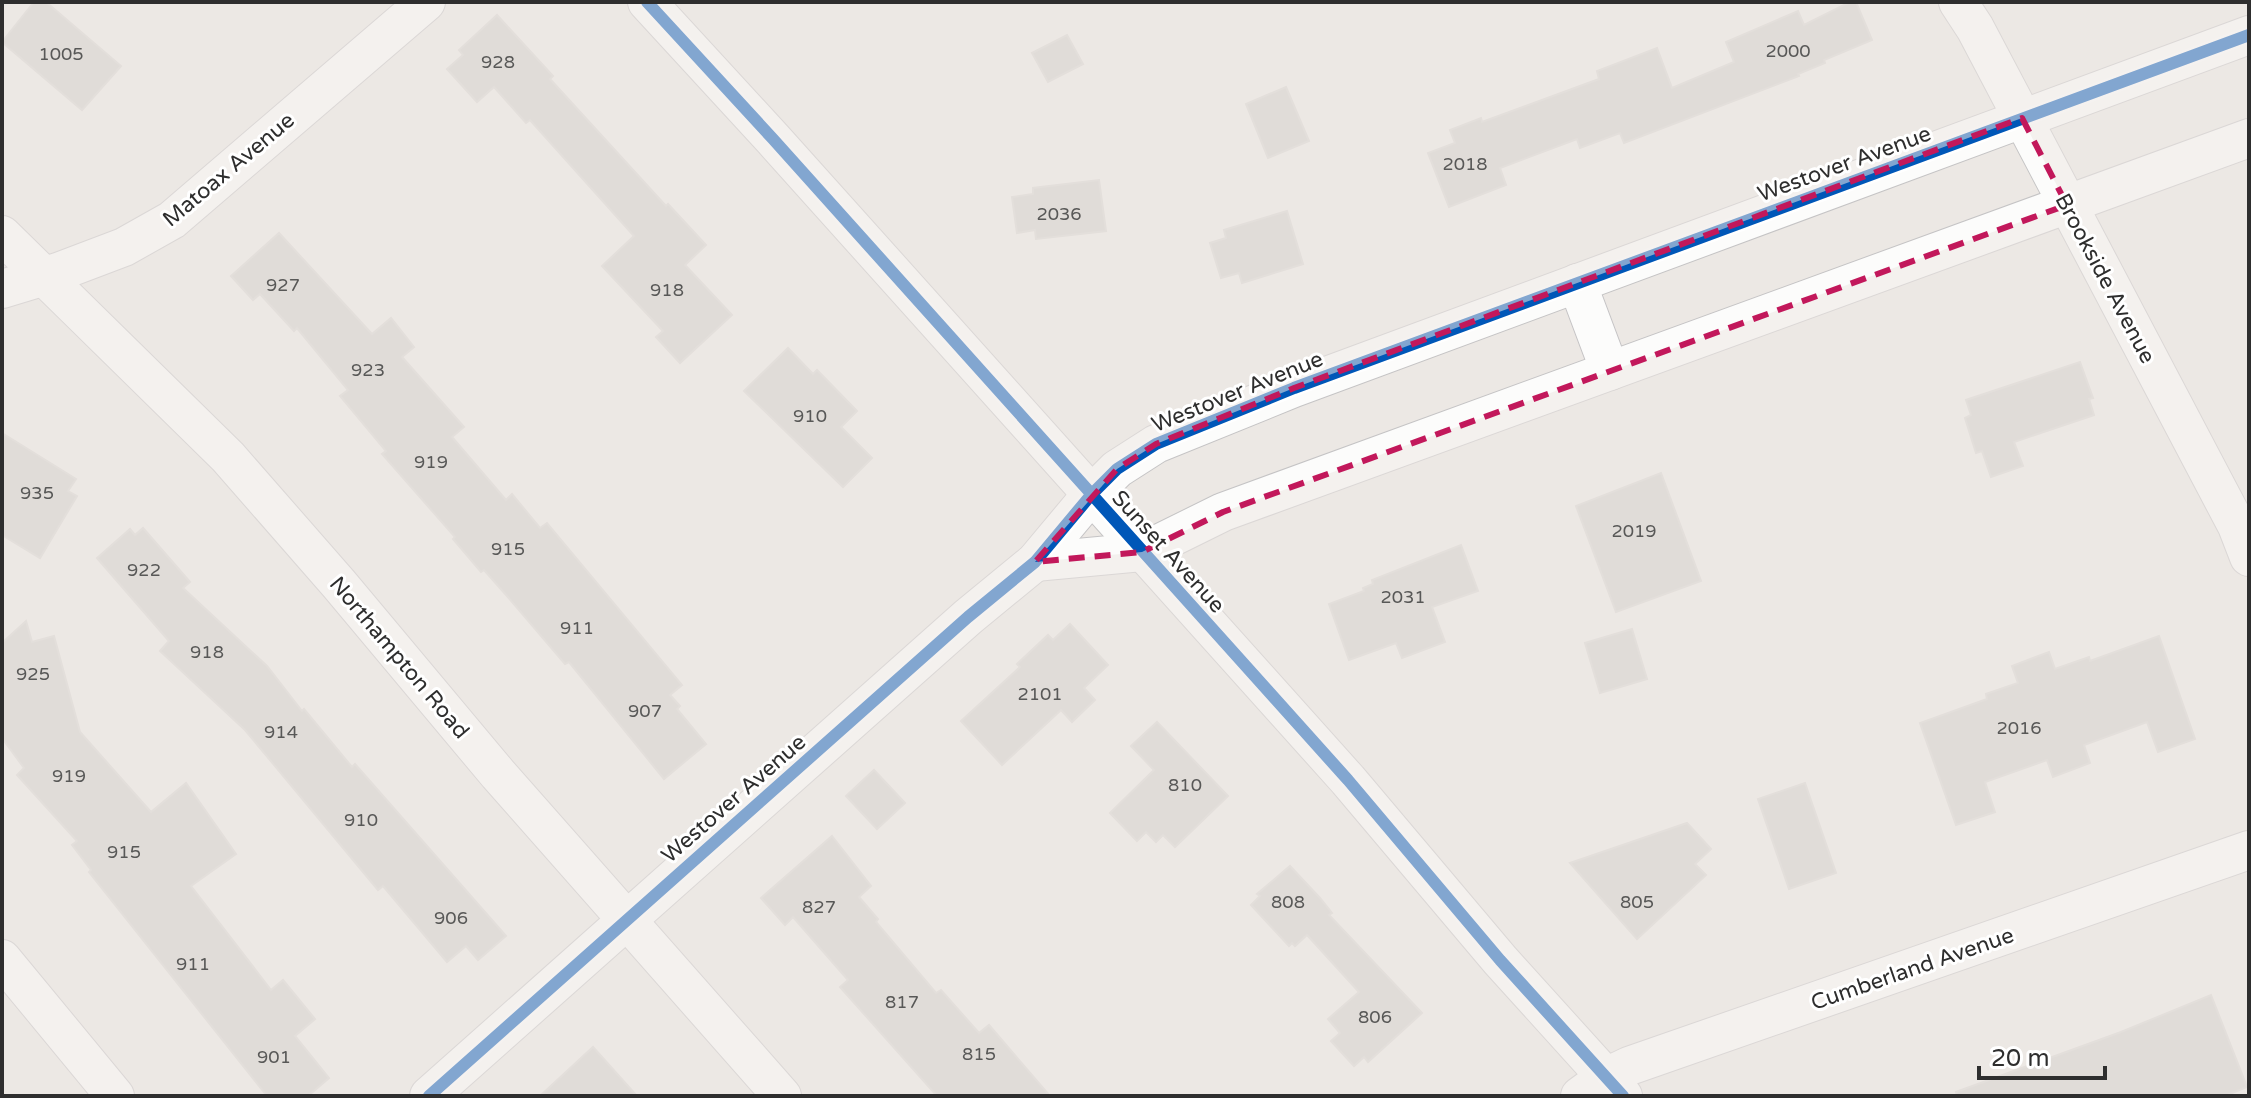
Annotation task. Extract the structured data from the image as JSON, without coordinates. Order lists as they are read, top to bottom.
{
  "streets": {
    "street": [
      "Westover Avenue",
      "Matoax Avenue",
      "Brookside Avenue",
      "Sunset Avenue",
      "Northampton Road",
      "Cumberland Avenue"
    ]
  },
  "crossings": [
    ["Westover Avenue", "Brookside Avenue"],
    ["Westover Avenue", "Sunset Avenue"],
    ["Westover Avenue", "Northampton Road"],
    ["Matoax Avenue", "Northampton Road"],
    ["Sunset Avenue", "Cumberland Avenue"]
  ],
  "house_numbers": [
    "2000",
    "1005",
    "928",
    "2018",
    "2036",
    "927",
    "918",
    "923",
    "910",
    "919",
    "935",
    "2019",
    "915",
    "922",
    "2031",
    "911",
    "918",
    "925",
    "2101",
    "907",
    "2016",
    "914",
    "919",
    "810",
    "910",
    "915",
    "808",
    "805",
    "827",
    "906",
    "911",
    "817",
    "806",
    "815",
    "901"
  ],
  "scale_bar": "20 m"
}
